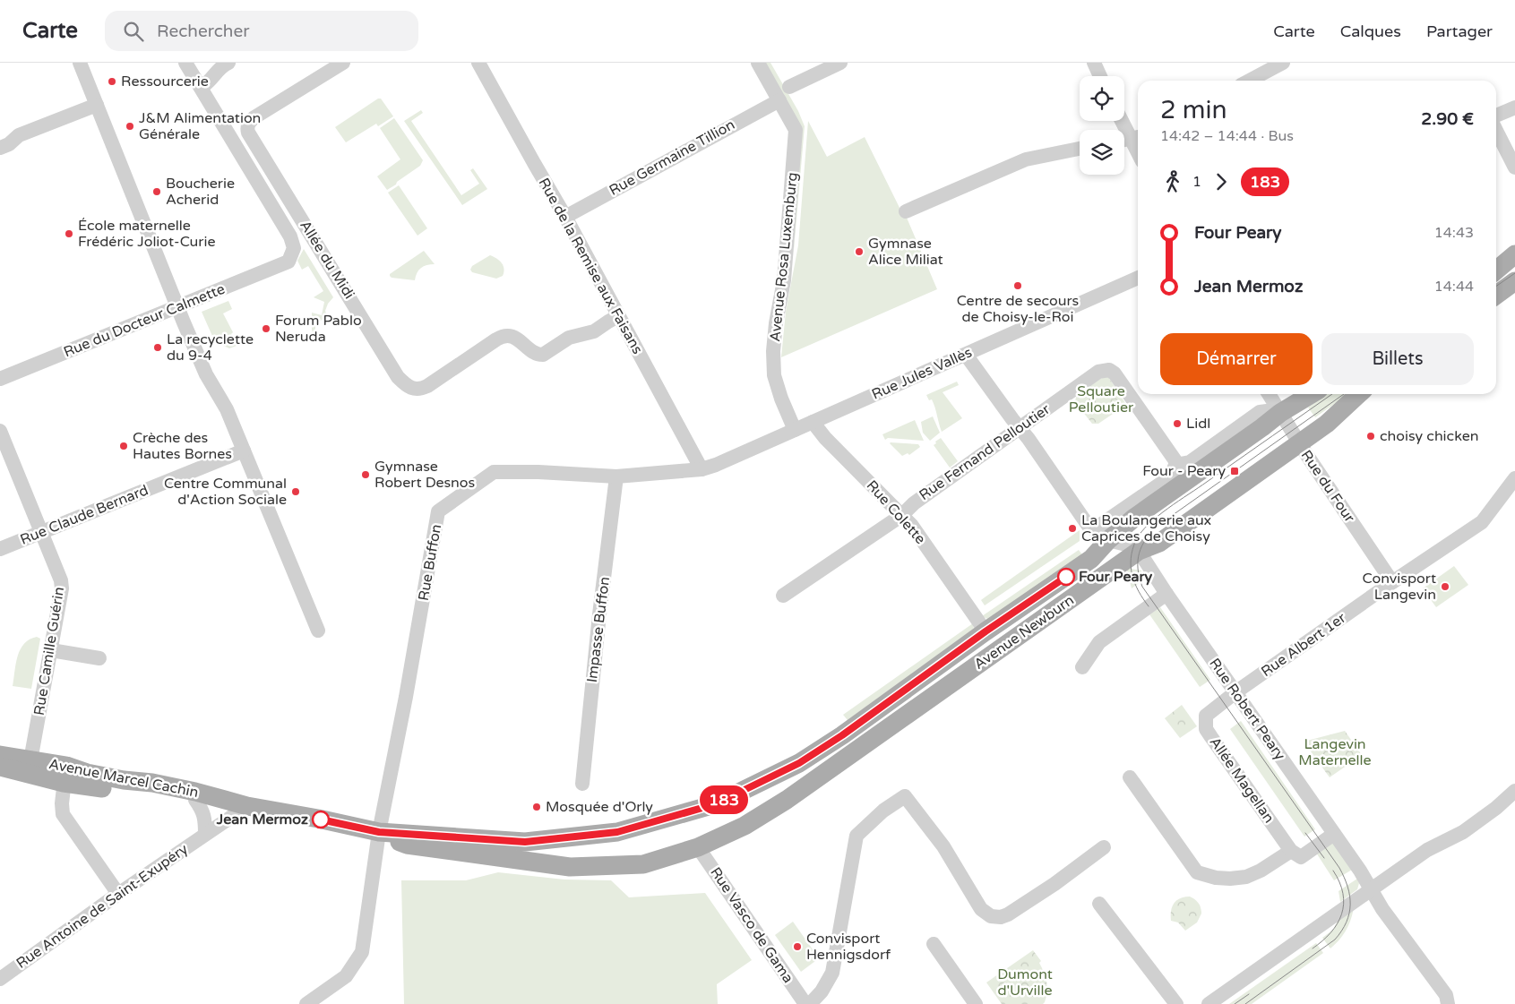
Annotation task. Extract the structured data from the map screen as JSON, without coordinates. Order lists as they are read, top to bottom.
{
  "streets": {
    "main road": ["Avenue Newburn", "Avenue Marcel Cachin"],
    "street": [
      "Rue Germaine Tillion",
      "Avenue Rosa Luxemburg",
      "Allée du Midi",
      "Rue de la Remise aux Faisans",
      "Rue du Docteur Calmette",
      "Rue Jules Vallès",
      "Rue Fernand Pelloutier",
      "Rue du Four",
      "Rue Colette",
      "Rue Claude Bernard",
      "Rue Buffon",
      "Impasse Buffon",
      "Rue Albert 1er",
      "Rue Camille Guérin",
      "Rue Robert Peary",
      "Allée Magellan",
      "Rue Antoine de Saint-Exupéry",
      "Rue Vasco de Gama"
    ]
  },
  "crossings": [
    ["Rue Germaine Tillion", "Avenue Rosa Luxemburg"],
    ["Rue Germaine Tillion", "Rue de la Remise aux Faisans"],
    ["Avenue Rosa Luxemburg", "Rue Jules Vallès"],
    ["Allée du Midi", "Rue de la Remise aux Faisans"],
    ["Rue de la Remise aux Faisans", "Rue Jules Vallès"],
    ["Rue de la Remise aux Faisans", "Rue Buffon"],
    ["Rue Jules Vallès", "Rue Colette"],
    ["Rue Jules Vallès", "Rue Buffon"],
    ["Rue Fernand Pelloutier", "Rue Colette"],
    ["Rue du Four", "Avenue Newburn"],
    ["Rue du Four", "Rue Albert 1er"],
    ["Rue Colette", "Avenue Newburn"],
    ["Rue Claude Bernard", "Rue Camille Guérin"],
    ["Rue Buffon", "Impasse Buffon"],
    ["Rue Buffon", "Avenue Marcel Cachin"],
    ["Avenue Newburn", "Rue Robert Peary"],
    ["Avenue Newburn", "Avenue Marcel Cachin"],
    ["Avenue Newburn", "Rue Vasco de Gama"],
    ["Rue Albert 1er", "Rue Robert Peary"],
    ["Rue Albert 1er", "Allée Magellan"],
    ["Rue Camille Guérin", "Avenue Marcel Cachin"],
    ["Rue Robert Peary", "Allée Magellan"],
    ["Avenue Marcel Cachin", "Rue Antoine de Saint-Exupéry"],
    ["Avenue Marcel Cachin", "Rue Vasco de Gama"]
  ],
  "parks": ["Square Pelloutier", "Langevin Maternelle", "Dumont d'Urville"],
  "places": {
    "other": [
      "Ressourcerie",
      "J&M Alimentation Générale",
      "Boucherie Acherid",
      "École maternelle Frédéric Joliot-Curie",
      "Gymnase Alice Miliat",
      "Centre de secours de Choisy-le-Roi",
      "Forum Pablo Neruda",
      "La recyclette du 9-4",
      "Lidl",
      "choisy chicken",
      "Crèche des Hautes Bornes",
      "Gymnase Robert Desnos",
      "Centre Communal d'Action Sociale",
      "La Boulangerie aux Caprices de Choisy",
      "Four Peary",
      "Convisport Langevin",
      "Mosquée d'Orly",
      "Jean Mermoz",
      "Convisport Hennigsdorf"
    ],
    "transit": ["Four - Peary"]
  },
  "lines": ["bus line 183"],
  "page": {
    "header": "Carte",
    "search": "Rechercher",
    "nav": ["Carte", "Calques", "Partager"],
    "on_map": "183",
    "heading": ["2 min", "14:42 – 14:44 · Bus", "2.90 €"],
    "legs": ["1", "183"],
    "list": [
      {
        "name": "Four Peary",
        "value": "14:43"
      },
      {
        "name": "Jean Mermoz",
        "value": "14:44"
      }
    ],
    "buttons": ["Démarrer", "Billets"]
  }
}
